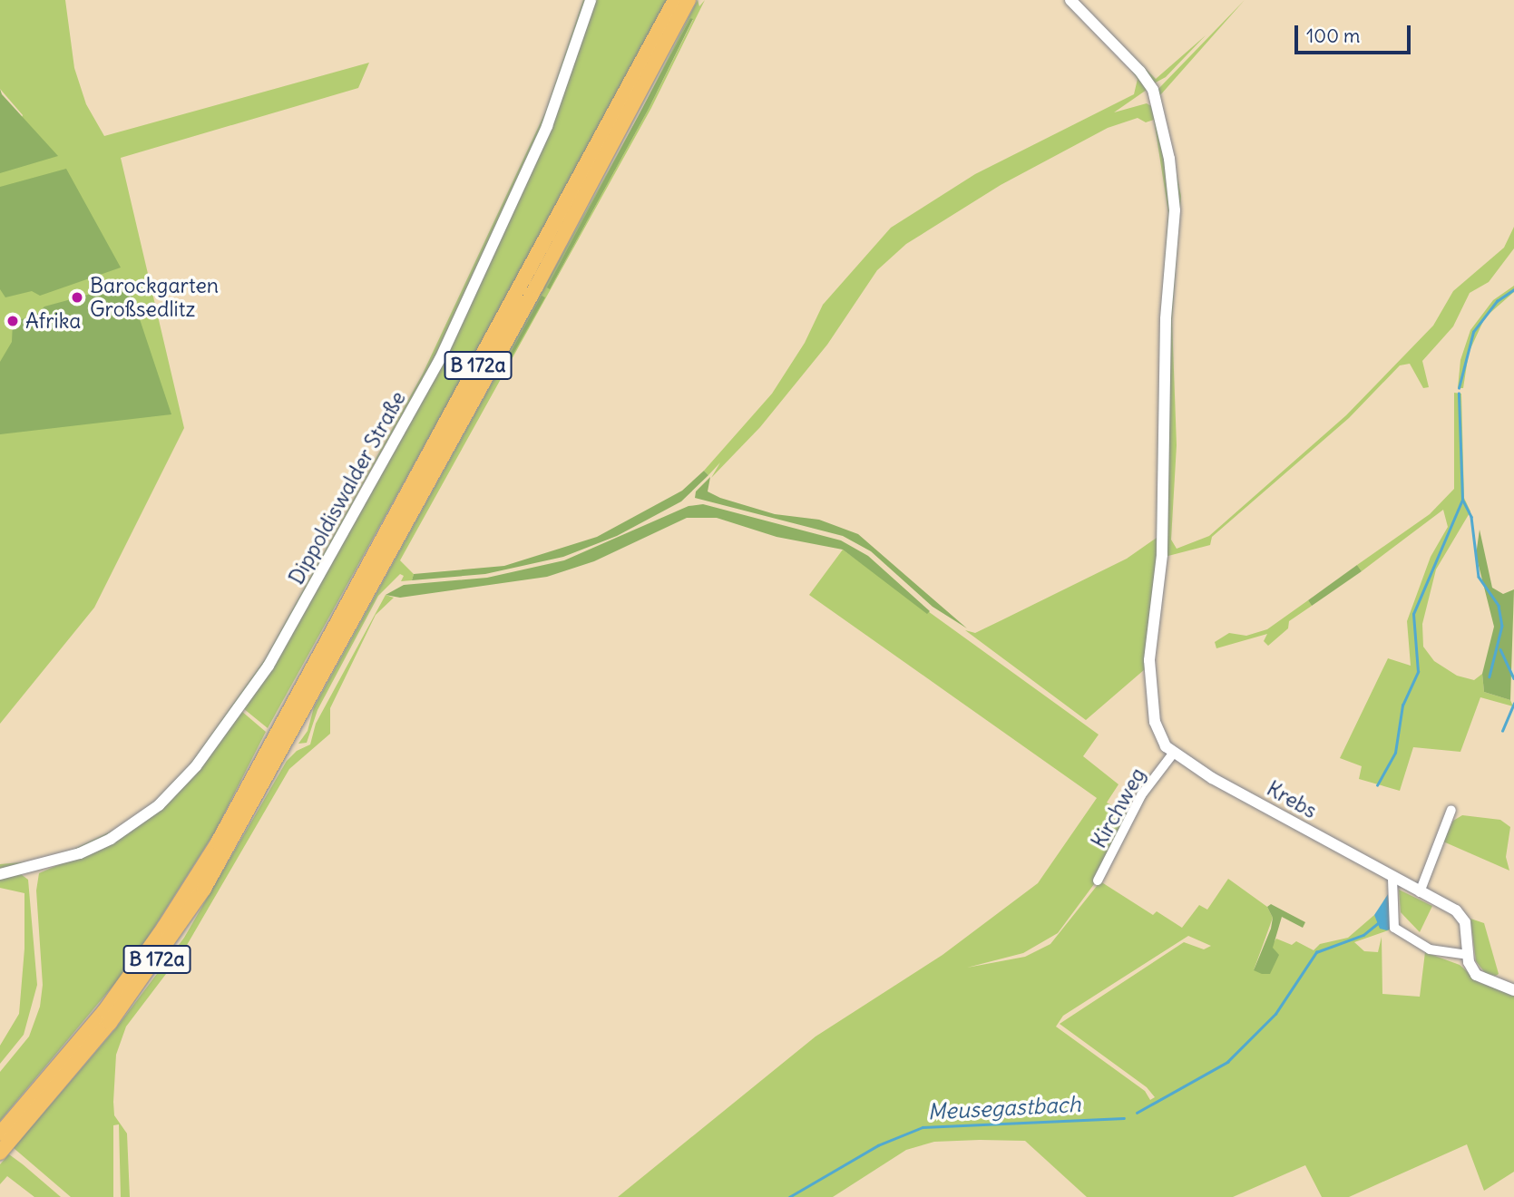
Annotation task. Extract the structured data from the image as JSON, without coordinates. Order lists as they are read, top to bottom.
{
  "streets": {
    "highway": ["B 172a"],
    "street": ["Dippoldiswalder Straße", "Krebs", "Kirchweg"]
  },
  "crossings": [
    ["Krebs", "Kirchweg"]
  ],
  "water": ["Meusegastbach"],
  "places": ["Barockgarten Großsedlitz", "Afrika"],
  "scale_bar": "100 m"
}
